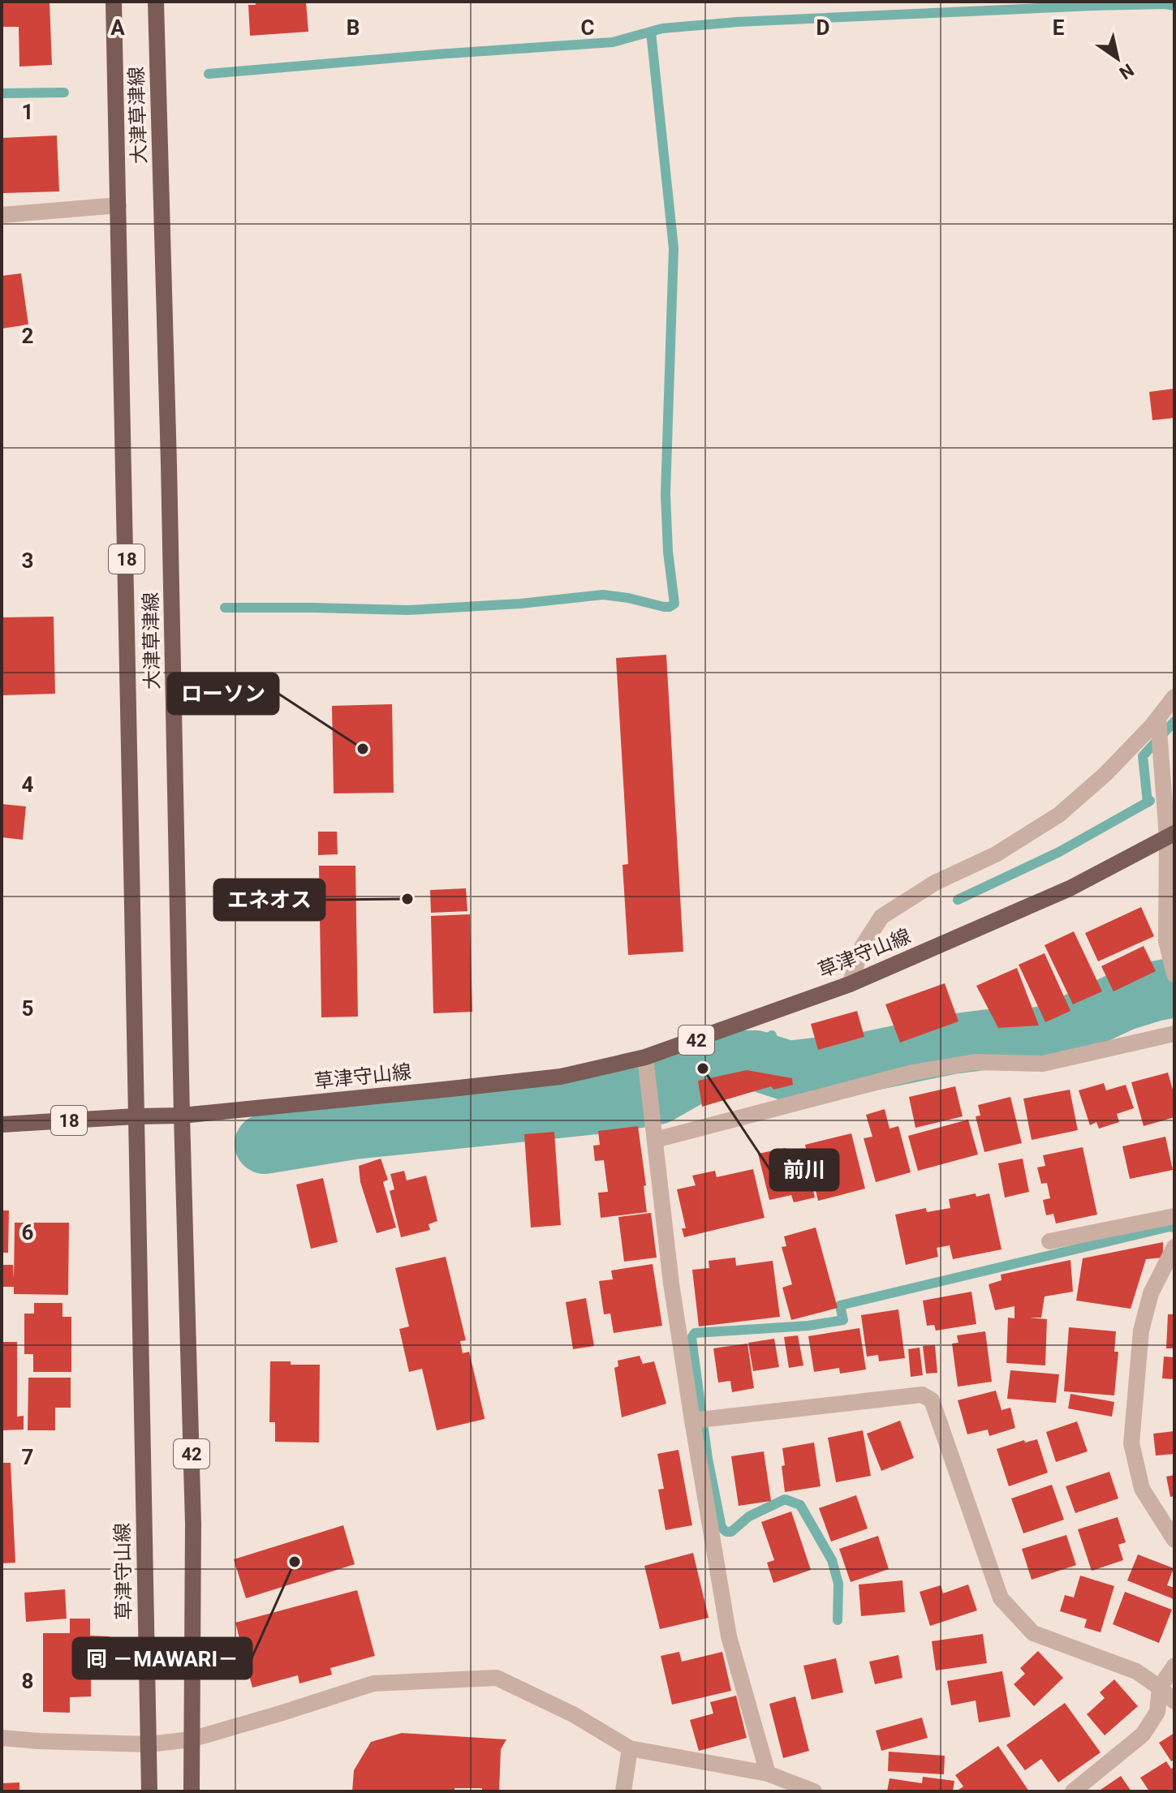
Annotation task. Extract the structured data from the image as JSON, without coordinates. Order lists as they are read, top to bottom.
{
  "streets": {
    "main road": [
      "大津草津線",
      "18",
      "草津守山線",
      "42"
    ]
  },
  "crossings": [
    ["大津草津線", "18"],
    ["大津草津線", "草津守山線"],
    ["大津草津線", "42"],
    ["18", "草津守山線"],
    ["18", "42"],
    ["草津守山線", "42"]
  ],
  "places": [
    "ローソン",
    "エネオス",
    "前川",
    "囘 －MAWARI－"
  ],
  "north": "bottom right",
  "grid": {
    "columns": [
      "A",
      "B",
      "C",
      "D",
      "E"
    ],
    "rows": [
      "1",
      "2",
      "3",
      "4",
      "5",
      "6",
      "7",
      "8"
    ]
  }
}
